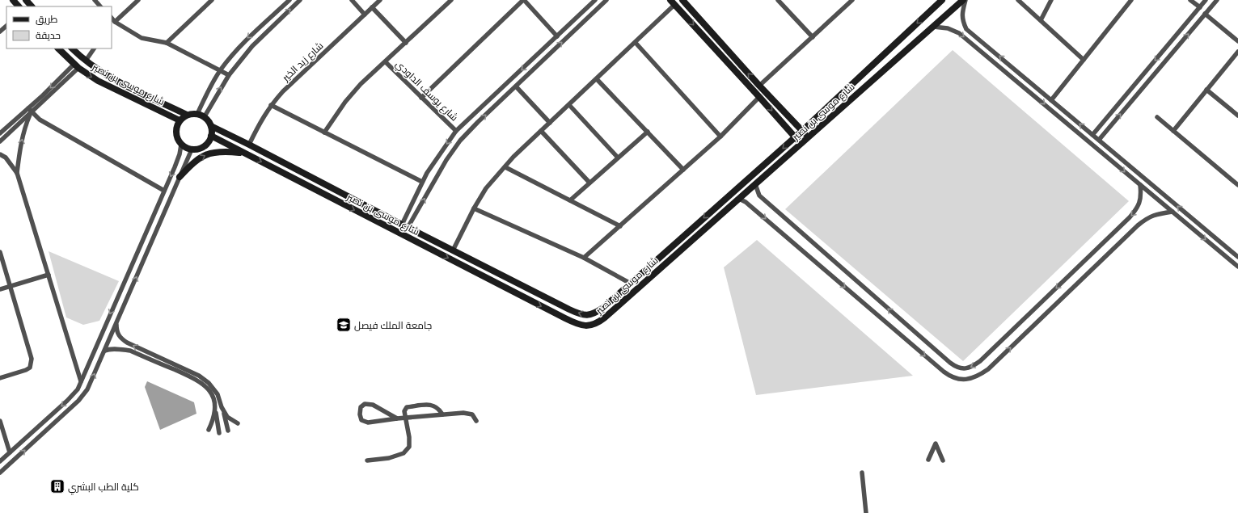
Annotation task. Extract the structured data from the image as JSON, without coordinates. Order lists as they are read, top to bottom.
{
  "streets": {
    "street": ["شارع زيد الخير", "شارع موسى بن نصير", "شارع يوسف الداودي"]
  },
  "crossings": [
    ["شارع زيد الخير", "شارع موسى بن نصير"]
  ],
  "places": {
    "school or university": ["جامعة الملك فيصل"],
    "building": ["كلية الطب البشري"]
  },
  "legend": ["طريق", "حديقة"]
}
